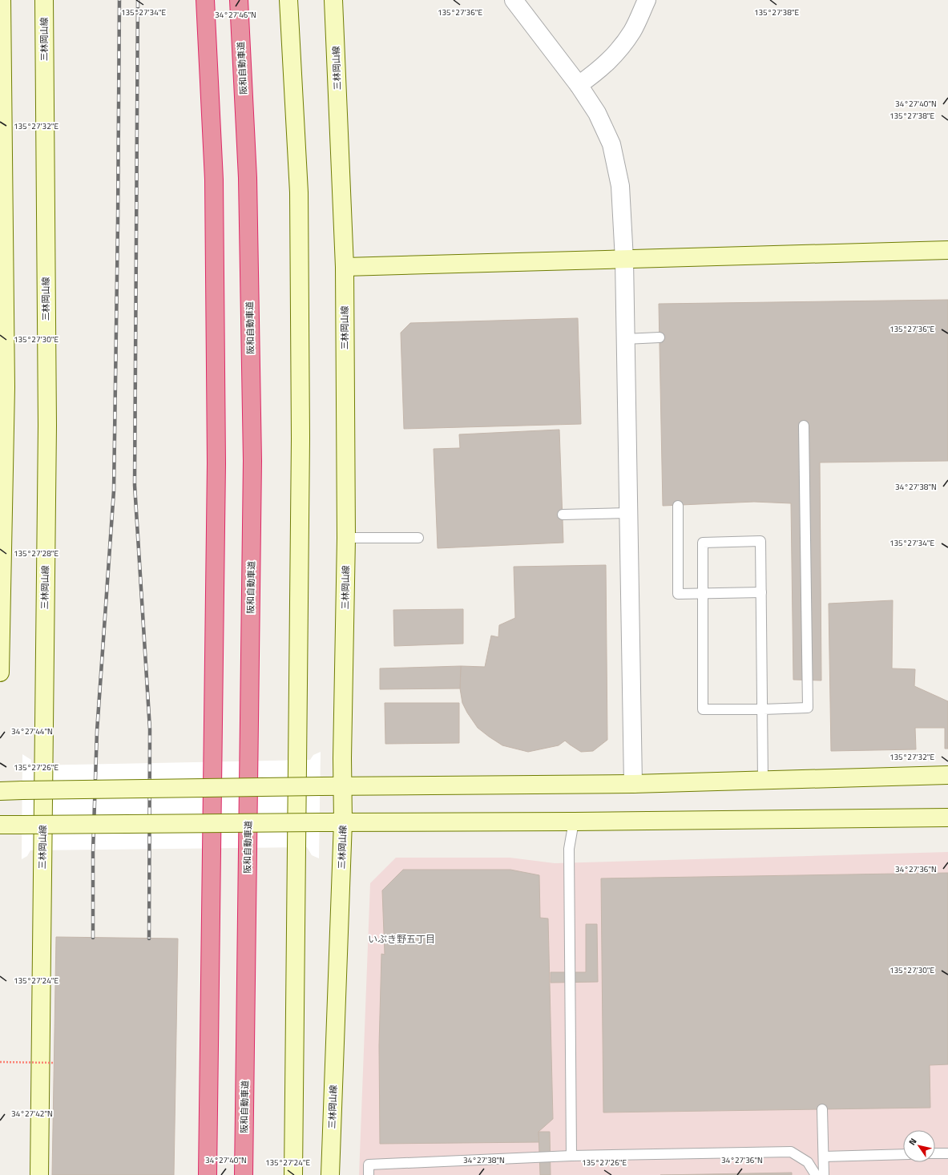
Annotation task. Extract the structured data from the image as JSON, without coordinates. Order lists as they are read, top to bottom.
{
  "streets": {
    "highway": ["阪和自動車道"],
    "main road": ["三林岡山線"]
  },
  "districts": ["いぶき野五丁目"],
  "north": "top left",
  "coordinates": [
    "135°27'34\"E",
    "135°27'36\"E",
    "135°27'38\"E",
    "34°27'46\"N",
    "34°27'40\"N",
    "135°27'32\"E",
    "135°27'30\"E",
    "34°27'38\"N",
    "135°27'28\"E",
    "34°27'44\"N",
    "135°27'26\"E",
    "34°27'36\"N",
    "135°27'24\"E",
    "34°27'42\"N"
  ]
}
